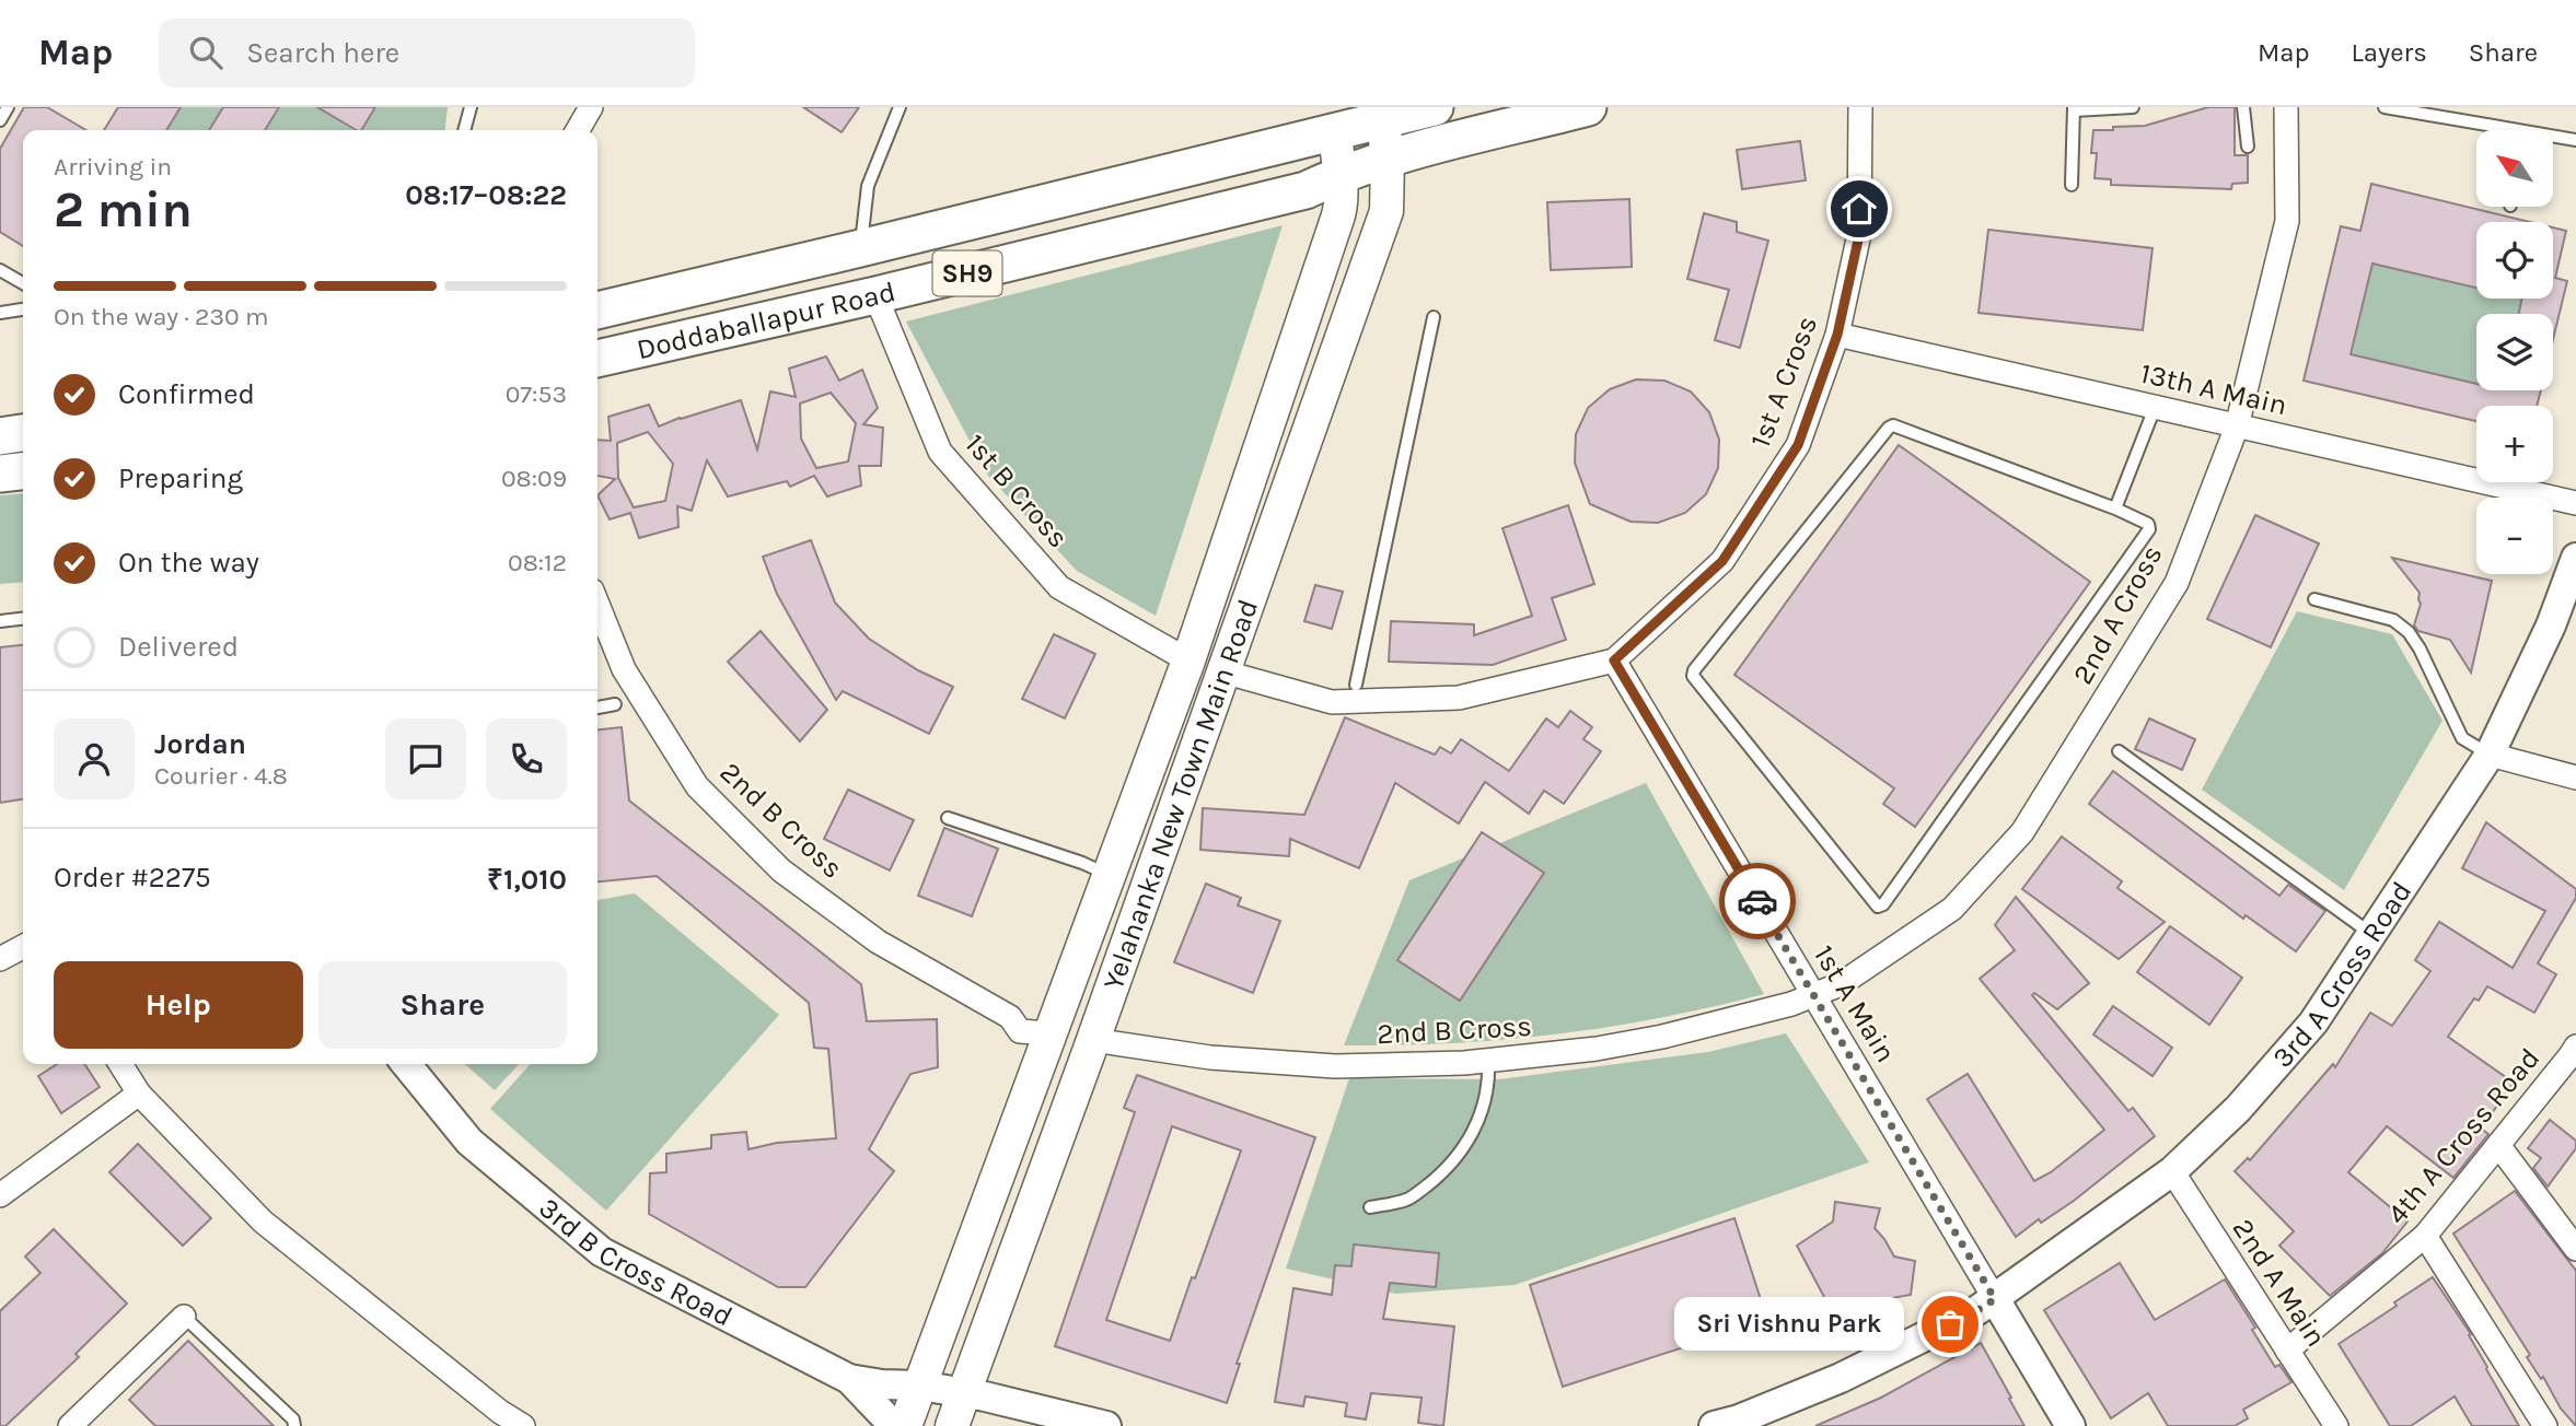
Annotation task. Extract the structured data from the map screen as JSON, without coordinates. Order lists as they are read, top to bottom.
{
  "streets": {
    "main road": ["SH9", "Doddaballapur Road", "Yelahanka New Town Main Road"],
    "street": [
      "1st A Cross",
      "13th A Main",
      "1st B Cross",
      "2nd A Cross",
      "2nd B Cross",
      "3rd A Cross Road",
      "1st A Main",
      "4th A Cross Road",
      "3rd B Cross Road",
      "2nd A Main"
    ]
  },
  "crossings": [
    ["SH9", "Doddaballapur Road"],
    ["SH9", "Yelahanka New Town Main Road"],
    ["Doddaballapur Road", "1st B Cross"],
    ["Doddaballapur Road", "Yelahanka New Town Main Road"],
    ["1st A Cross", "13th A Main"],
    ["1st A Cross", "1st A Main"],
    ["13th A Main", "2nd A Cross"],
    ["1st B Cross", "Yelahanka New Town Main Road"],
    ["2nd A Cross", "2nd B Cross"],
    ["2nd A Cross", "1st A Main"],
    ["Yelahanka New Town Main Road", "2nd B Cross"],
    ["Yelahanka New Town Main Road", "3rd B Cross Road"],
    ["2nd B Cross", "1st A Main"],
    ["3rd A Cross Road", "1st A Main"],
    ["3rd A Cross Road", "2nd A Main"],
    ["4th A Cross Road", "2nd A Main"]
  ],
  "places": ["Sri Vishnu Park"],
  "north": "top left",
  "page": {
    "header": "Map",
    "search": "Search here",
    "nav": ["Map", "Layers", "Share"],
    "map_buttons": ["+", "−"],
    "heading": ["2 min", "Arriving in", "08:17–08:22"],
    "panel": [
      "Jordan",
      "Courier · 4.8",
      "Order #2275",
      "₹1,010"
    ],
    "bar": "On the way · 230 m",
    "list": [
      ["Confirmed", "07:53"],
      ["Preparing", "08:09"],
      ["On the way", "08:12"],
      "Delivered"
    ],
    "buttons": ["Help", "Share"],
    "bubble": "Sri Vishnu Park"
  }
}
